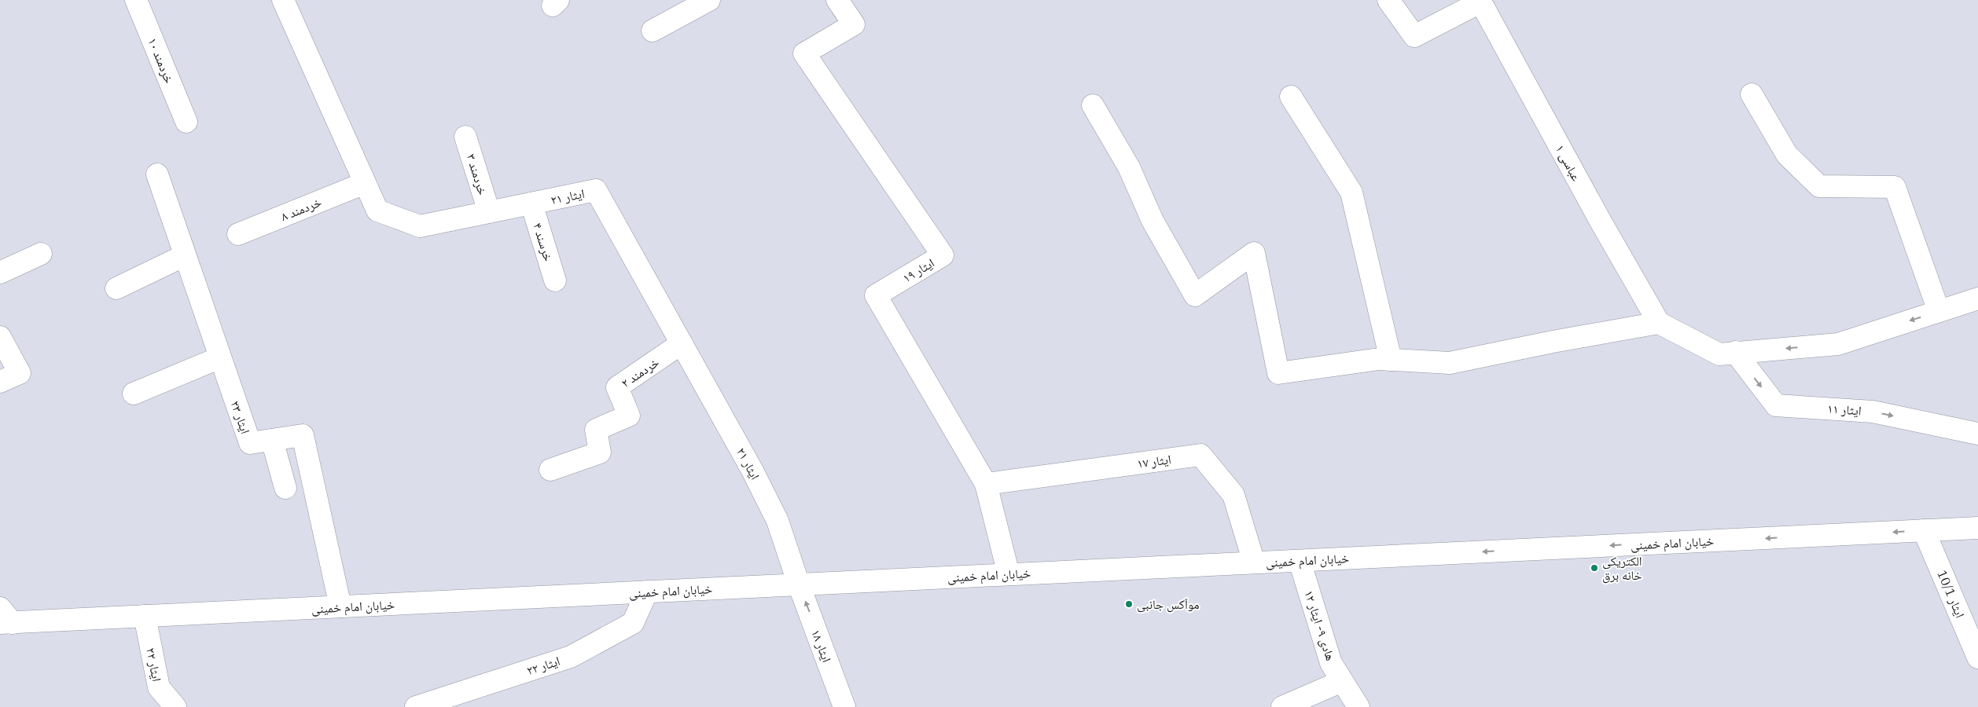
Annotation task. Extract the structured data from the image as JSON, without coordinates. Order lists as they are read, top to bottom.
{
  "streets": {
    "street": [
      "خردمند ۱۰",
      "عباسی ۱",
      "خردمند ۳",
      "ایثار ۲۱",
      "خردمند ۸",
      "خرسند ۴",
      "ایثار ١٩",
      "خردمند ۲",
      "ایثار ۱۱",
      "ایثار ۲۳",
      "ایثار ۱۷",
      "خیابان امام خمینی",
      "ایثار 10/1",
      "هادی ۹- ایثار ۱۲",
      "ایثار ۱۸",
      "ایثار ۲۲"
    ]
  },
  "crossings": [
    ["خردمند ۳", "ایثار ۲۱"],
    ["ایثار ۲۱", "خردمند ۸"],
    ["ایثار ۲۱", "خرسند ۴"],
    ["ایثار ۲۱", "خردمند ۲"],
    ["ایثار ۲۱", "خیابان امام خمینی"],
    ["ایثار ۲۱", "ایثار ۱۸"],
    ["ایثار ١٩", "ایثار ۱۷"],
    ["ایثار ١٩", "خیابان امام خمینی"],
    ["ایثار ۲۳", "خیابان امام خمینی"],
    ["ایثار ۱۷", "خیابان امام خمینی"],
    ["خیابان امام خمینی", "ایثار 10/1"],
    ["خیابان امام خمینی", "هادی ۹- ایثار ۱۲"],
    ["خیابان امام خمینی", "ایثار ۱۸"],
    ["خیابان امام خمینی", "ایثار ۲۲"]
  ],
  "one_way": ["ایثار ۱۱", "ایثار ۱۸"],
  "places": ["الکتریکی خانه برق", "مواَکس جانبی"]
}
